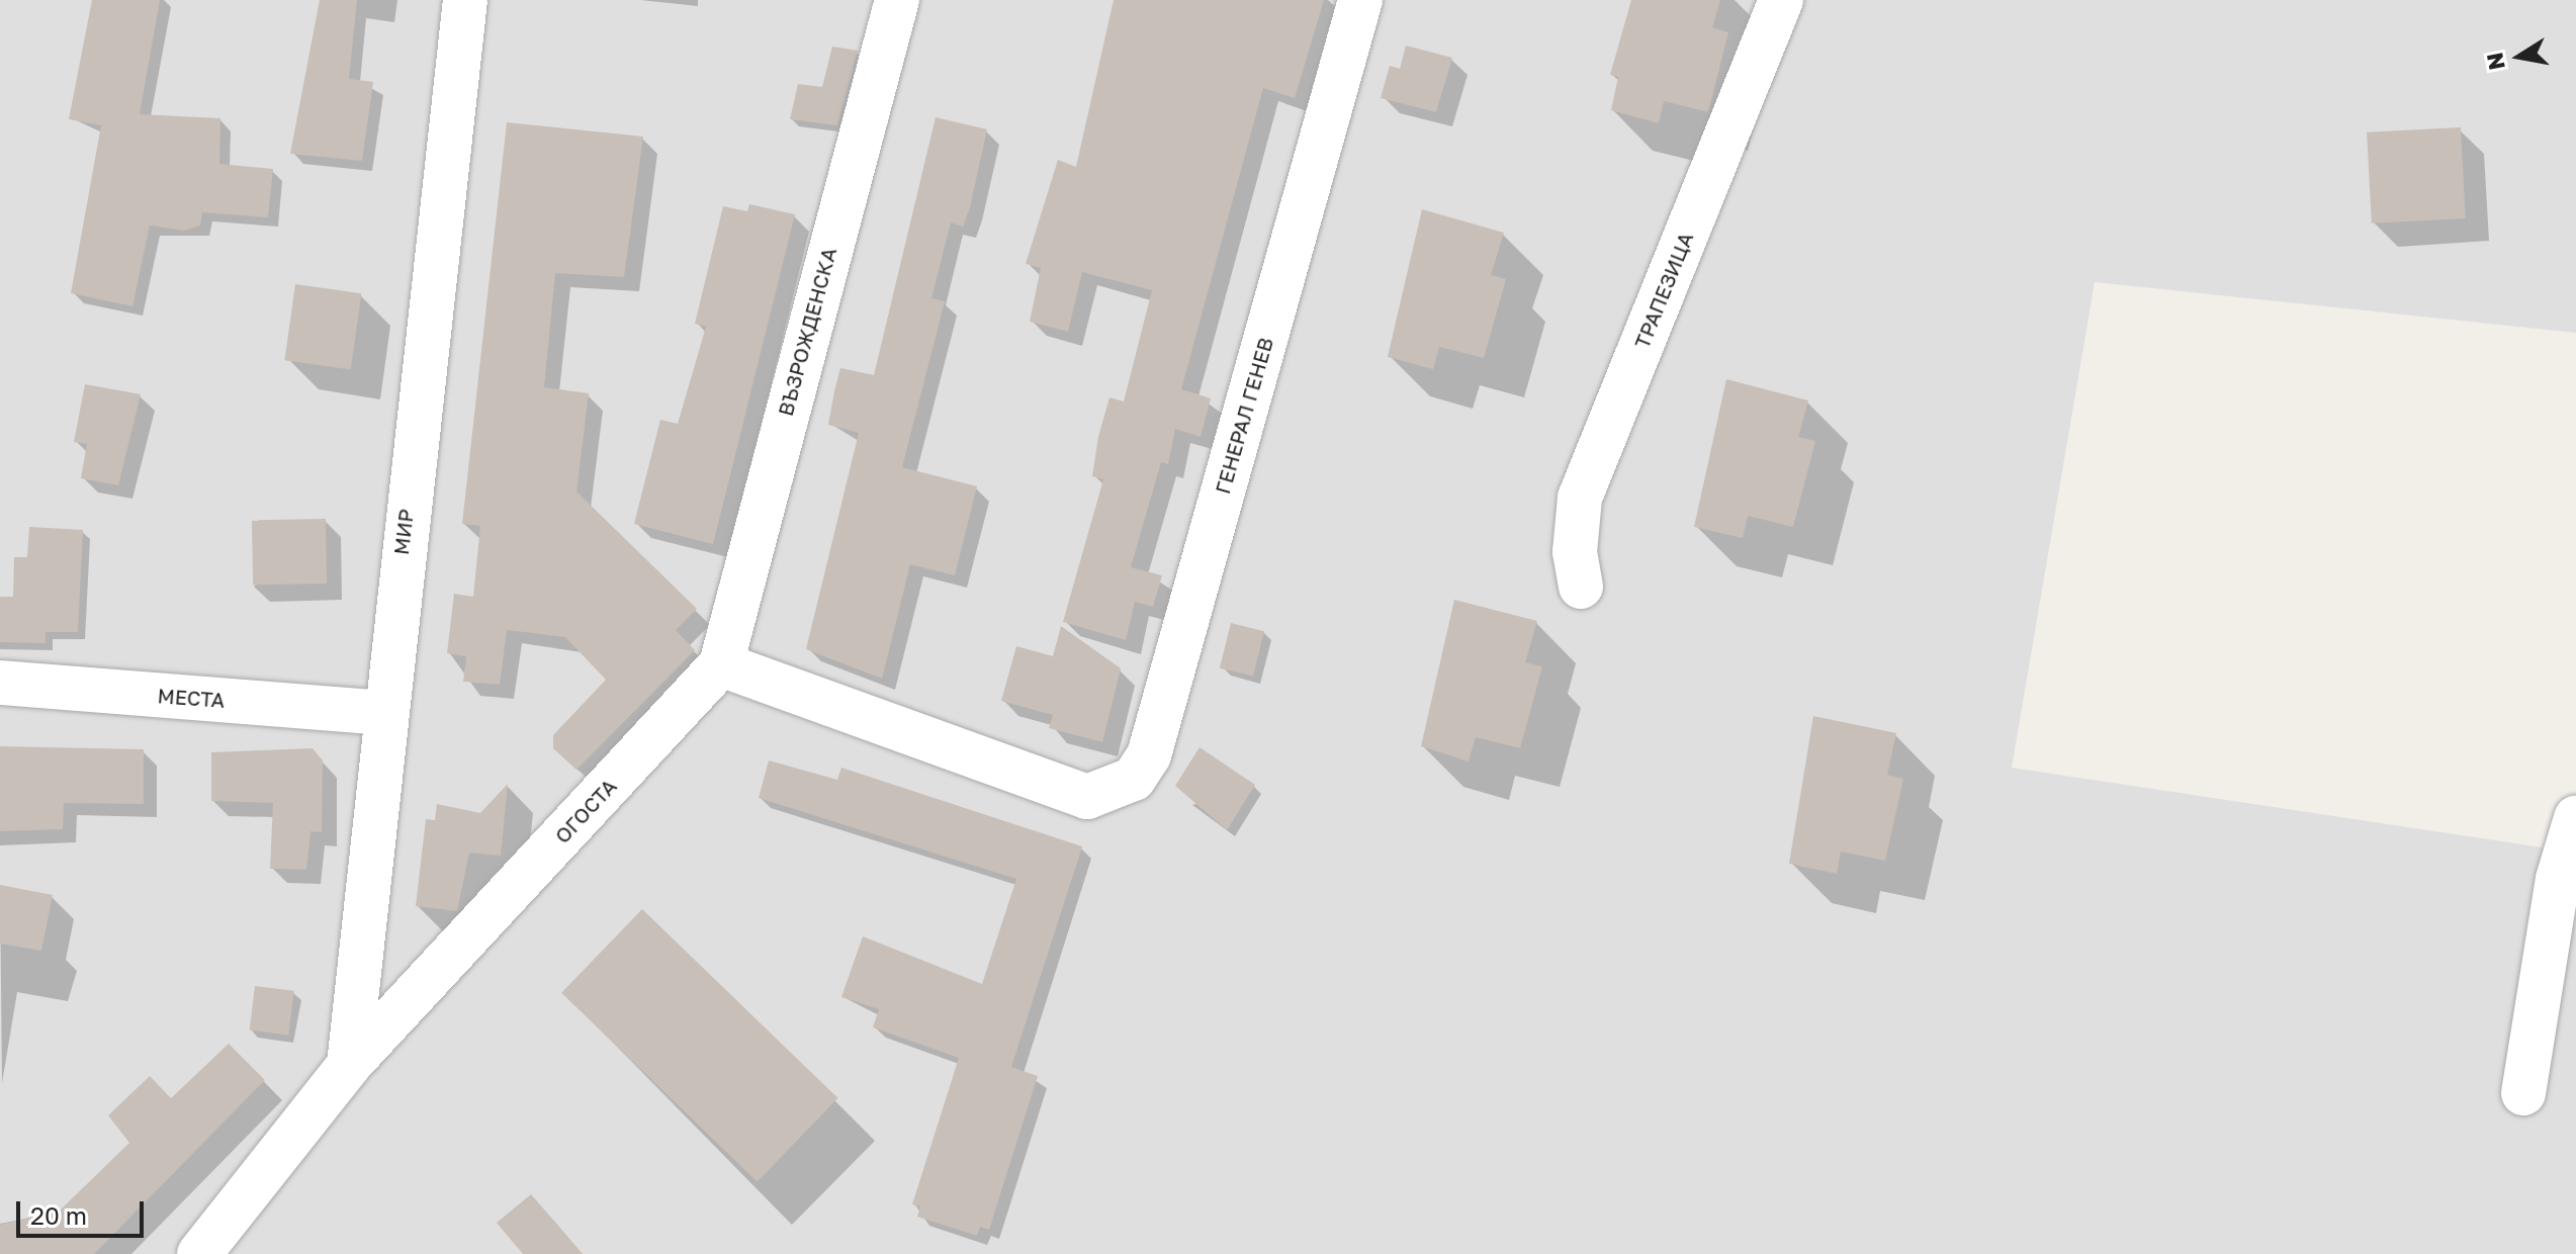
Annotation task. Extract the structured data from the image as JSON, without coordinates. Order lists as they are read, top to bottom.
{
  "streets": {
    "street": [
      "ТРАПЕЗИЦА",
      "ВЪЗРОЖДЕНСКА",
      "ГЕНЕРАЛ ГЕНЕВ",
      "МИР",
      "МЕСТА",
      "ОГОСТА"
    ]
  },
  "crossings": [
    ["ВЪЗРОЖДЕНСКА", "ГЕНЕРАЛ ГЕНЕВ"],
    ["ВЪЗРОЖДЕНСКА", "ОГОСТА"],
    ["ГЕНЕРАЛ ГЕНЕВ", "ОГОСТА"],
    ["МИР", "МЕСТА"],
    ["МИР", "ОГОСТА"]
  ],
  "scale_bar": "20 m",
  "north": "left"
}
